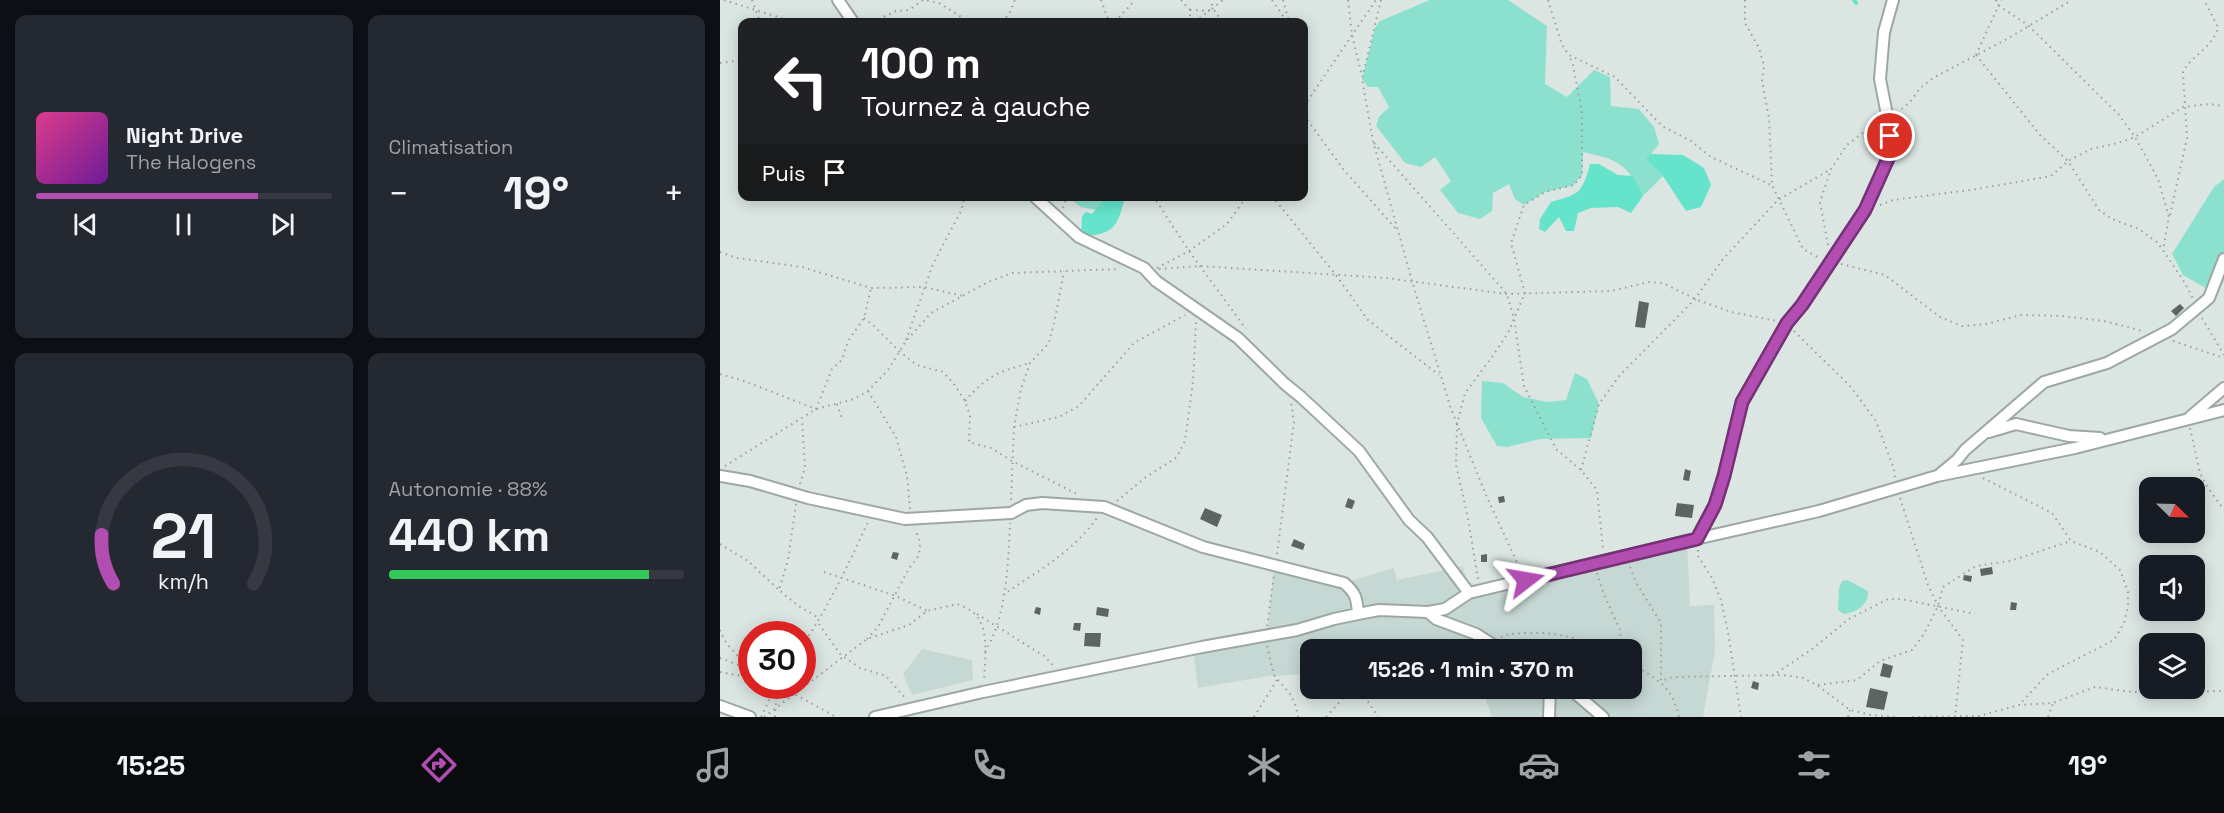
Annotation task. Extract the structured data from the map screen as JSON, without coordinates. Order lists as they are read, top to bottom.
{
  "north": "bottom right",
  "page": {
    "tile": [
      "Climatisation",
      ["Autonomie · 88%", "440 km"]
    ],
    "turn": ["100 m", "Tournez à gauche"],
    "song": ["Night Drive", "The Halogens"],
    "then": "Puis",
    "heat": ["−", "19°", "+"],
    "limit": "30",
    "trip": "15:26 · 1 min · 370 m",
    "tabs": ["15:25", "19°"],
    "gauge": ["21", "km/h"]
  }
}
